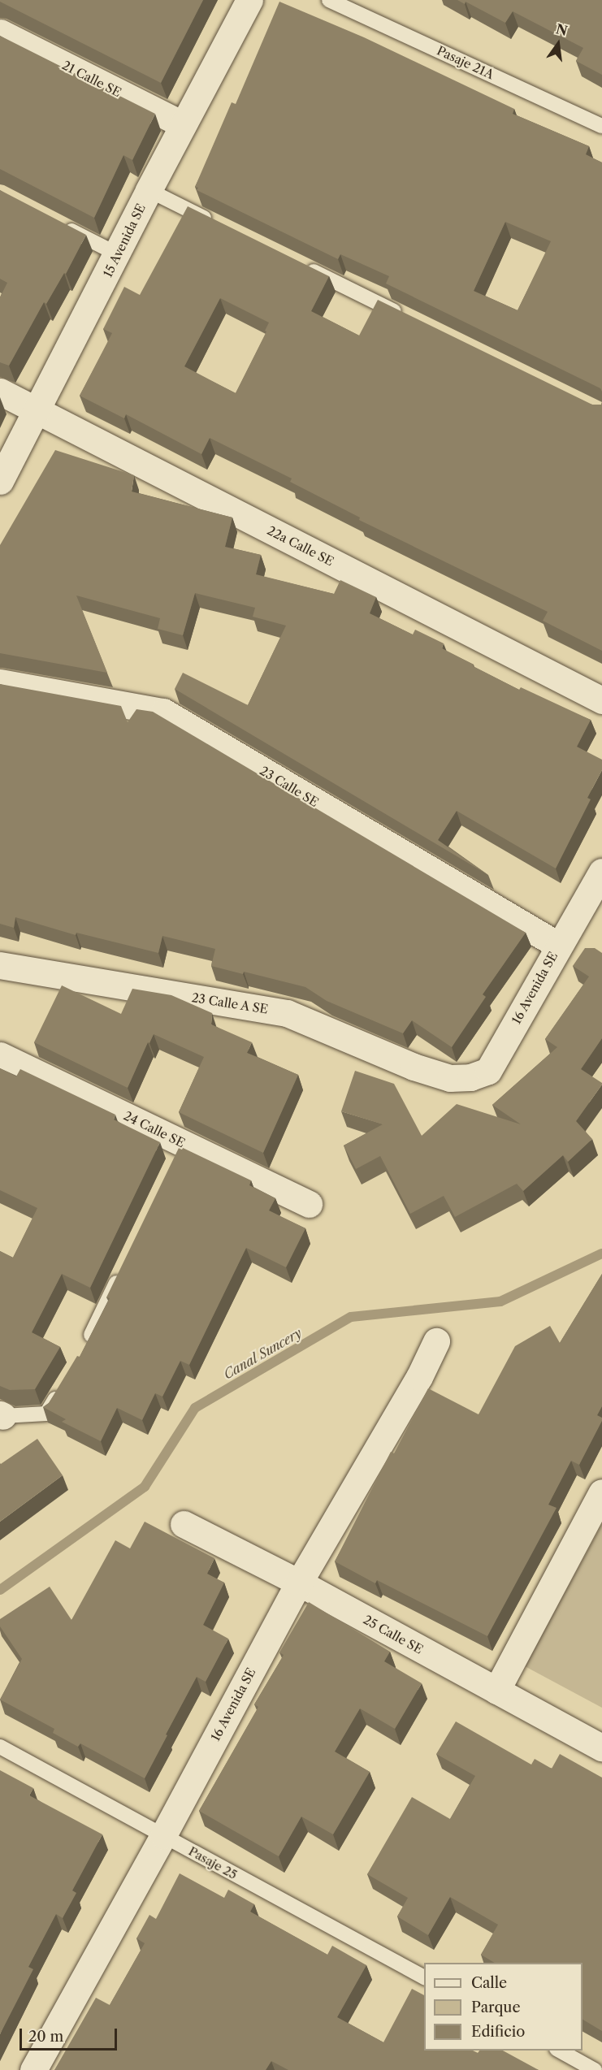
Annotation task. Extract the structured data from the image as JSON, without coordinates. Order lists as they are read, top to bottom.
{
  "streets": {
    "street": [
      "21 Calle SE",
      "15 Avenida SE",
      "22a Calle SE",
      "23 Calle SE",
      "16 Avenida SE",
      "23 Calle A SE",
      "24 Calle SE",
      "25 Calle SE"
    ],
    "lane": ["Pasaje 21A", "Pasaje 25"]
  },
  "crossings": [
    ["21 Calle SE", "15 Avenida SE"],
    ["15 Avenida SE", "22a Calle SE"],
    ["23 Calle SE", "16 Avenida SE"],
    ["16 Avenida SE", "23 Calle A SE"],
    ["16 Avenida SE", "25 Calle SE"],
    ["16 Avenida SE", "Pasaje 25"]
  ],
  "water": ["Canal Suncery"],
  "legend": ["Calle", "Parque", "Edificio"],
  "scale_bar": "20 m",
  "north": "top"
}
